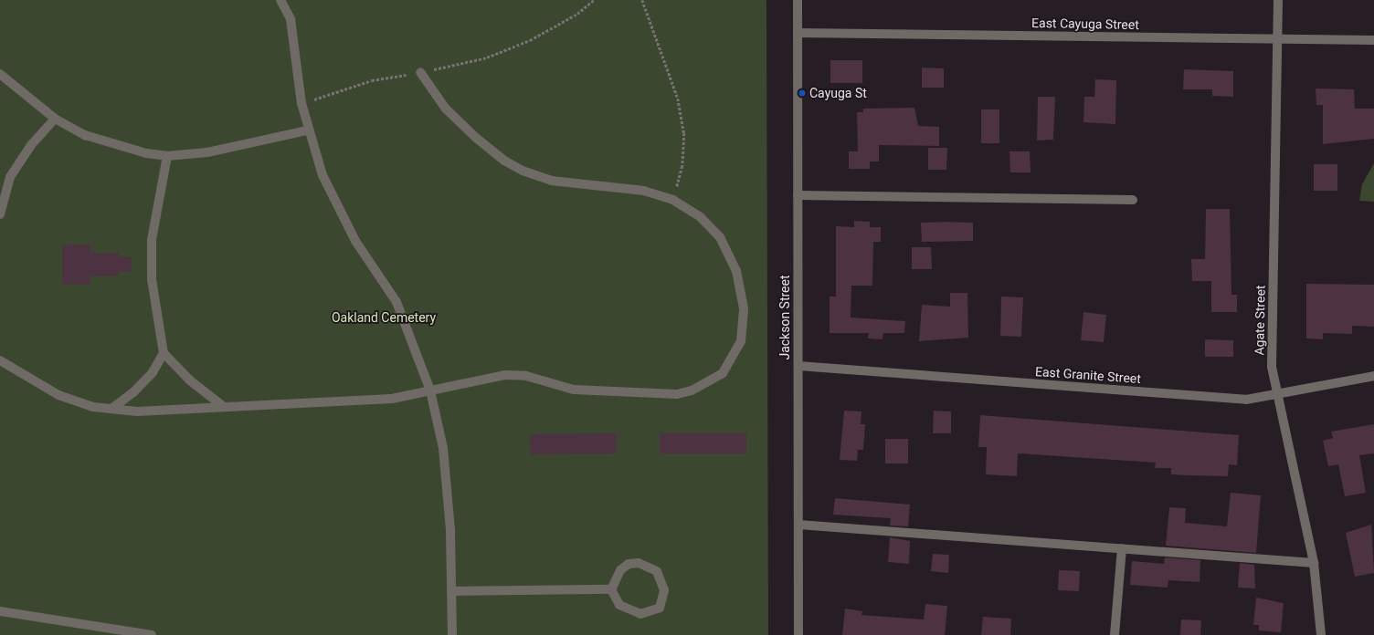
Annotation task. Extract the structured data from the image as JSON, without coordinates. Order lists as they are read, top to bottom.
{
  "streets": {
    "street": [
      "East Cayuga Street",
      "Jackson Street",
      "Agate Street",
      "East Granite Street"
    ]
  },
  "crossings": [
    ["East Cayuga Street", "Jackson Street"],
    ["East Cayuga Street", "Agate Street"],
    ["Jackson Street", "East Granite Street"],
    ["Agate Street", "East Granite Street"]
  ],
  "parks": ["Oakland Cemetery"],
  "places": ["Cayuga St"]
}
